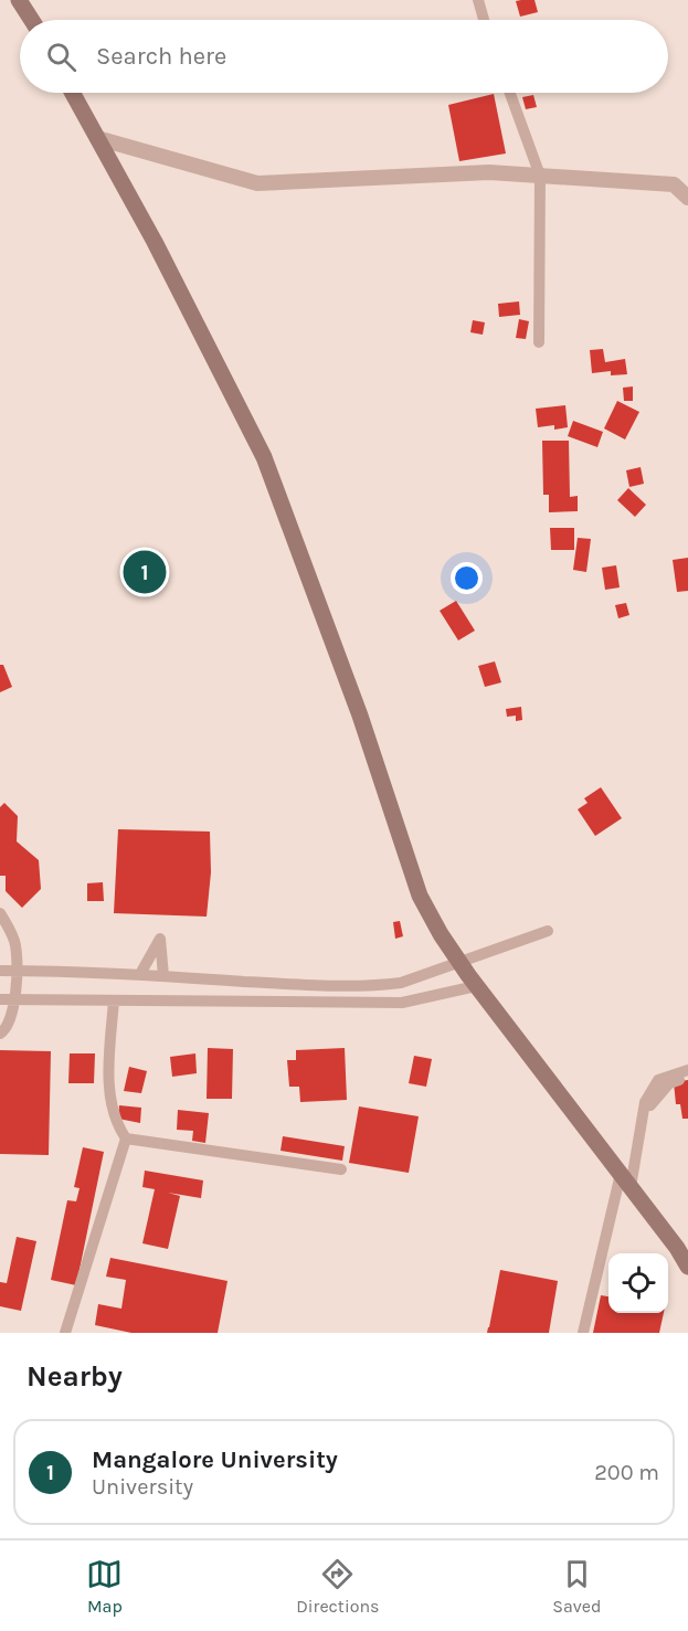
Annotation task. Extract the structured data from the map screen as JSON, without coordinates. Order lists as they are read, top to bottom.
{
  "page": {
    "search": "Search here",
    "pins": "1",
    "heading": "Nearby",
    "list": [
      {
        "mark": "1",
        "name": "Mangalore University",
        "note": "University",
        "value": "200 m"
      }
    ],
    "nav": ["Map", "Directions", "Saved"]
  }
}
